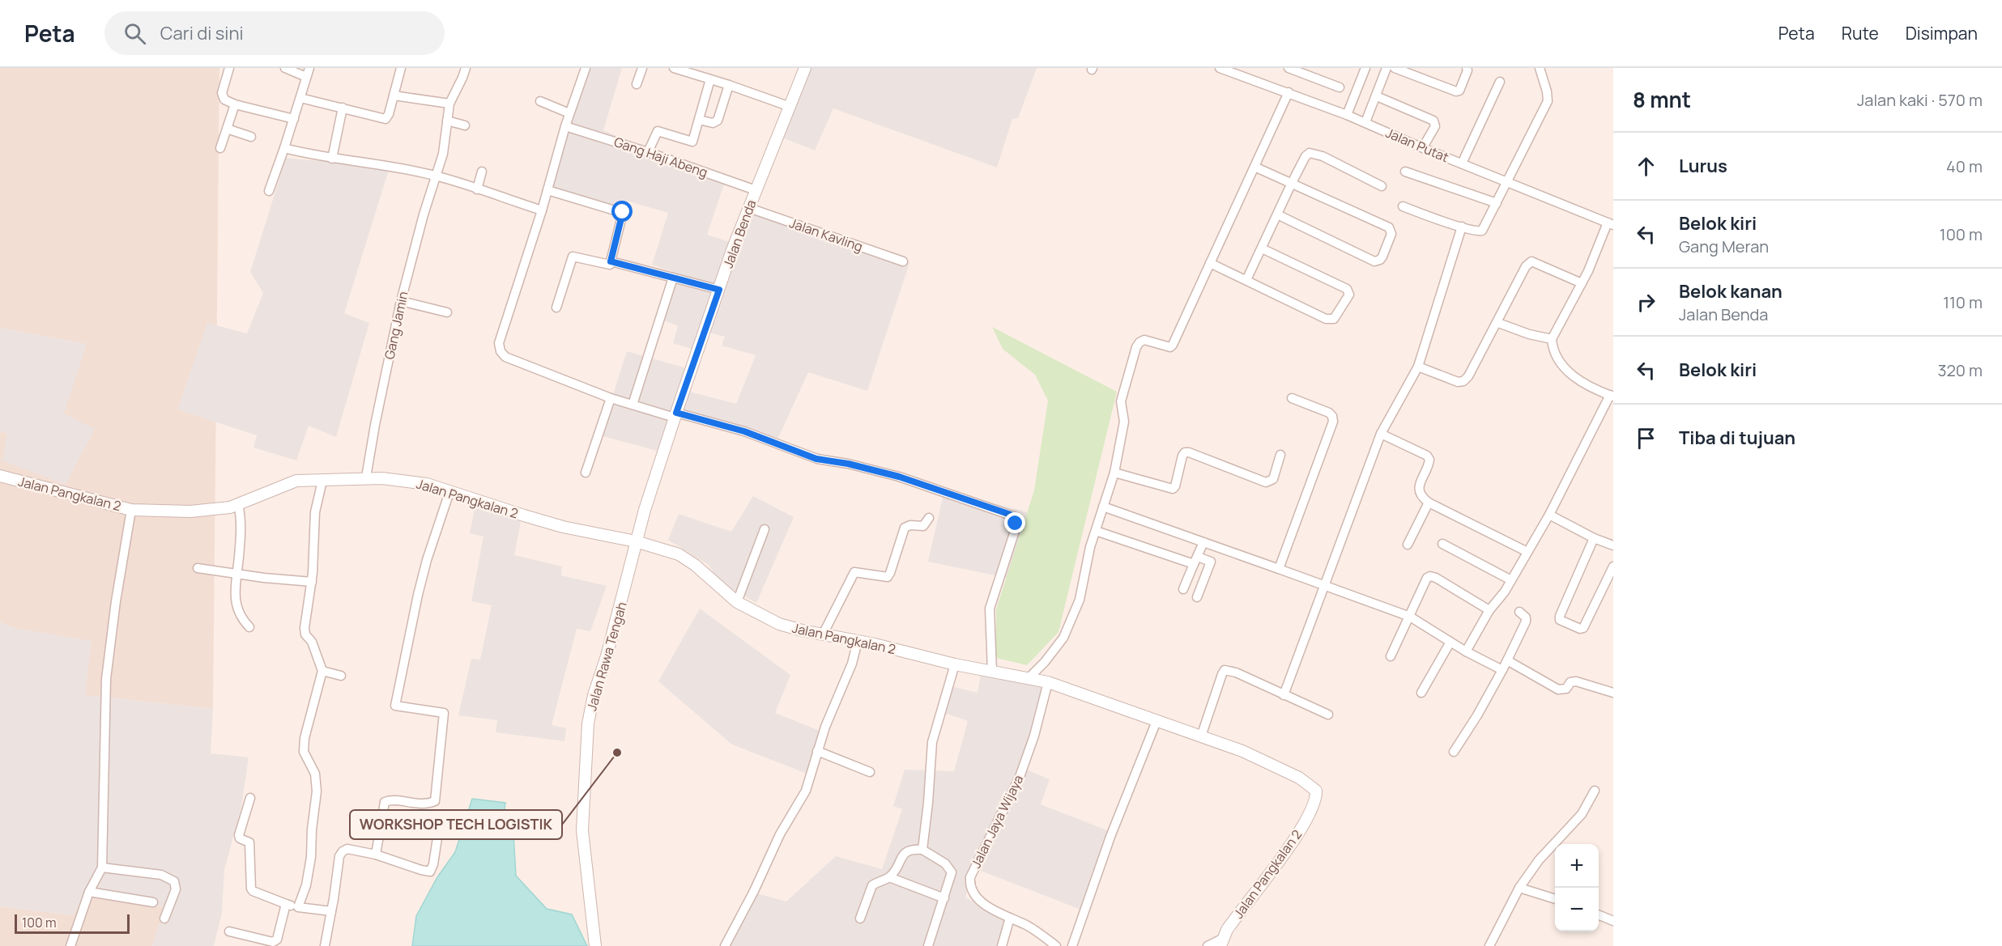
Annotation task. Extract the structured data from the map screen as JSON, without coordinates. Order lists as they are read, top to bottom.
{
  "streets": {
    "street": [
      "Jalan Putat",
      "Gang Haji Abeng",
      "Jalan Benda",
      "Jalan Kavling",
      "Gang Jamin",
      "Jalan Pangkalan 2",
      "Jalan Rawa Tengah",
      "Jalan Jaya Wijaya"
    ]
  },
  "crossings": [
    ["Gang Haji Abeng", "Jalan Benda"],
    ["Jalan Benda", "Jalan Kavling"],
    ["Jalan Benda", "Jalan Pangkalan 2"],
    ["Jalan Benda", "Jalan Rawa Tengah"],
    ["Gang Jamin", "Jalan Pangkalan 2"],
    ["Jalan Pangkalan 2", "Jalan Rawa Tengah"],
    ["Jalan Pangkalan 2", "Jalan Jaya Wijaya"]
  ],
  "places": ["WORKSHOP TECH LOGISTIK"],
  "scale_bar": "100 m",
  "page": {
    "header": "Peta",
    "search": "Cari di sini",
    "nav": ["Peta", "Rute", "Disimpan"],
    "heading": ["8 mnt", "Jalan kaki · 570 m"],
    "list": [
      ["Lurus", "40 m"],
      ["Belok kiri", "Gang Meran", "100 m"],
      ["Belok kanan", "Jalan Benda", "110 m"],
      ["Belok kiri", "320 m"],
      "Tiba di tujuan"
    ],
    "map_buttons": ["+", "−"],
    "scale": "100 m"
  }
}
